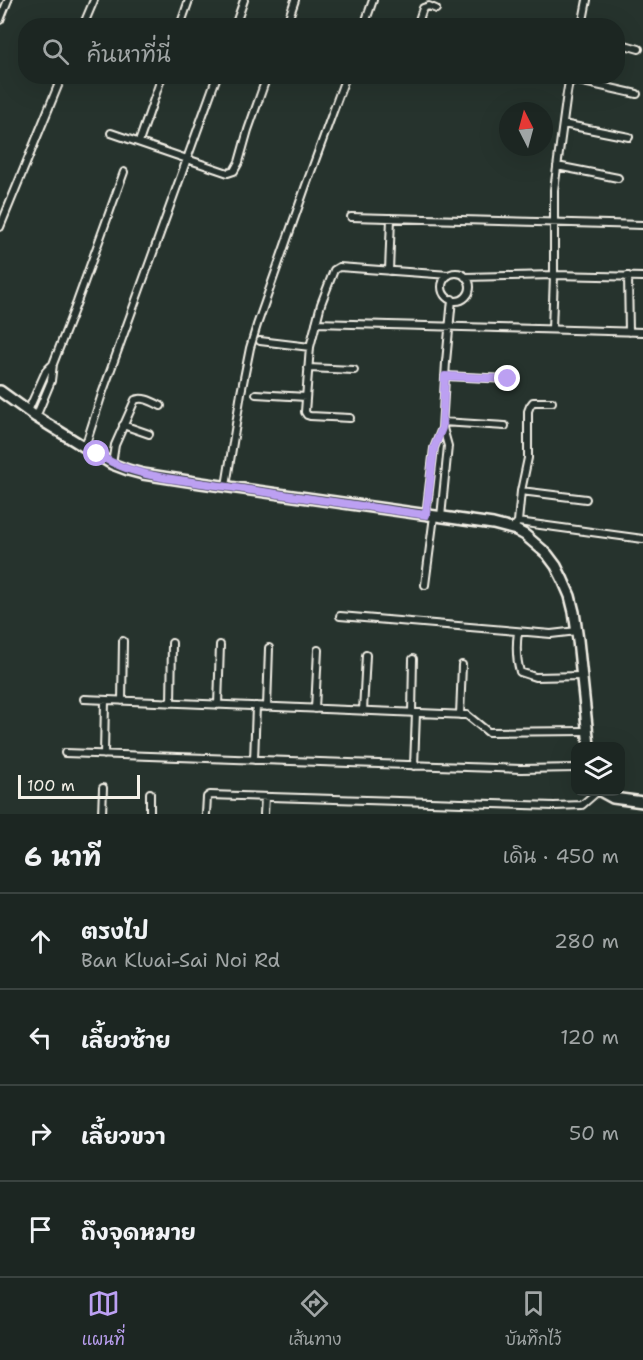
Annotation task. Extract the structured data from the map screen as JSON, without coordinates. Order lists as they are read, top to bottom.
{
  "scale_bar": "100 m",
  "north": "top",
  "page": {
    "search": "ค้นหาที่นี่",
    "scale": "100 m",
    "heading": ["6 นาที", "เดิน · 450 m"],
    "list": [
      ["ตรงไป", "Ban Kluai-Sai Noi Rd", "280 m"],
      ["เลี้ยวซ้าย", "120 m"],
      ["เลี้ยวขวา", "50 m"],
      "ถึงจุดหมาย"
    ],
    "nav": ["แผนที่", "เส้นทาง", "บันทึกไว้"]
  }
}
